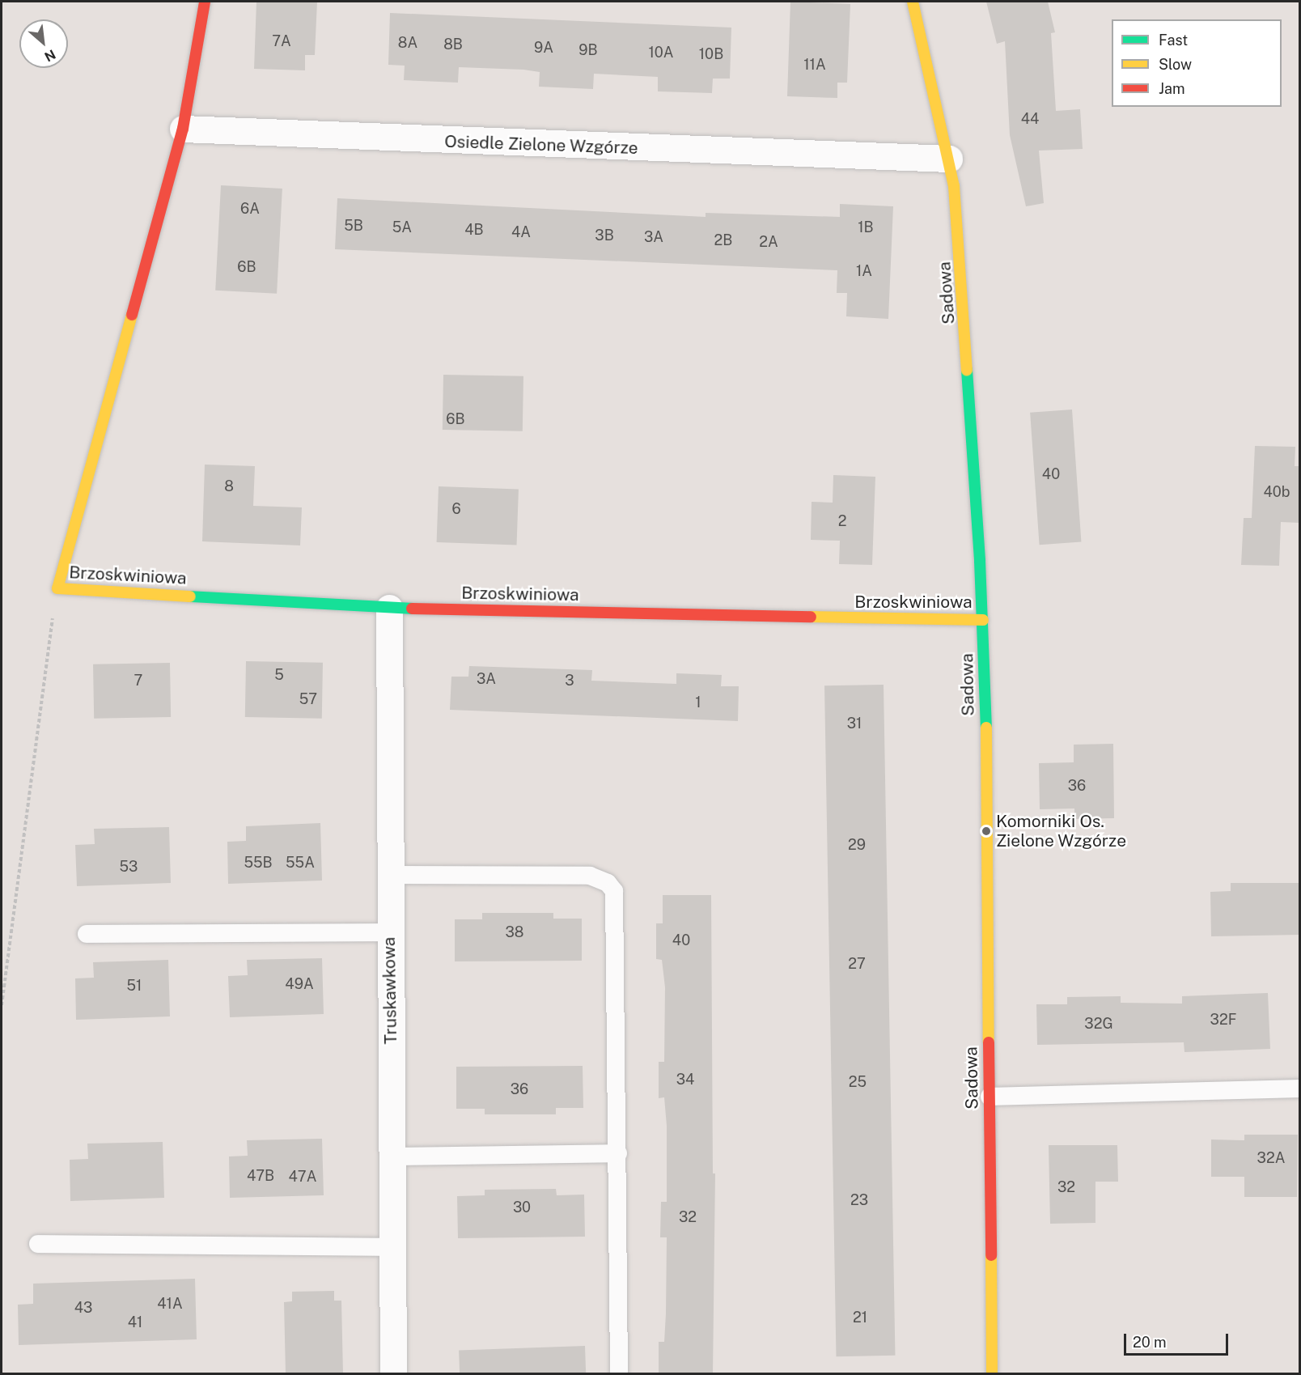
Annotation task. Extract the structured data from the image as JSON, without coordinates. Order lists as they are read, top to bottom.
{
  "streets": {
    "street": [
      "Osiedle Zielone Wzgórze",
      "Sadowa",
      "Brzoskwiniowa",
      "Truskawkowa"
    ]
  },
  "crossings": [
    ["Osiedle Zielone Wzgórze", "Sadowa"],
    ["Sadowa", "Brzoskwiniowa"],
    ["Brzoskwiniowa", "Truskawkowa"]
  ],
  "places": ["Komorniki Os. Zielone Wzgórze"],
  "house_numbers": [
    "7A",
    "8A",
    "8B",
    "9A",
    "9B",
    "10A",
    "10B",
    "11A",
    "44",
    "6A",
    "5B",
    "5A",
    "1B",
    "4B",
    "4A",
    "3B",
    "3A",
    "2B",
    "2A",
    "6B",
    "1A",
    "6B",
    "40",
    "8",
    "40b",
    "6",
    "2",
    "5",
    "3A",
    "7",
    "3",
    "57",
    "1",
    "31",
    "36",
    "29",
    "55B",
    "55A",
    "53",
    "38",
    "40",
    "27",
    "49A",
    "51",
    "32F",
    "32G",
    "34",
    "25",
    "36",
    "32A",
    "47B",
    "47A",
    "32",
    "23",
    "30",
    "32",
    "41A",
    "43",
    "21",
    "41"
  ],
  "legend": ["Fast", "Slow", "Jam"],
  "scale_bar": "20 m",
  "north": "bottom right"
}
